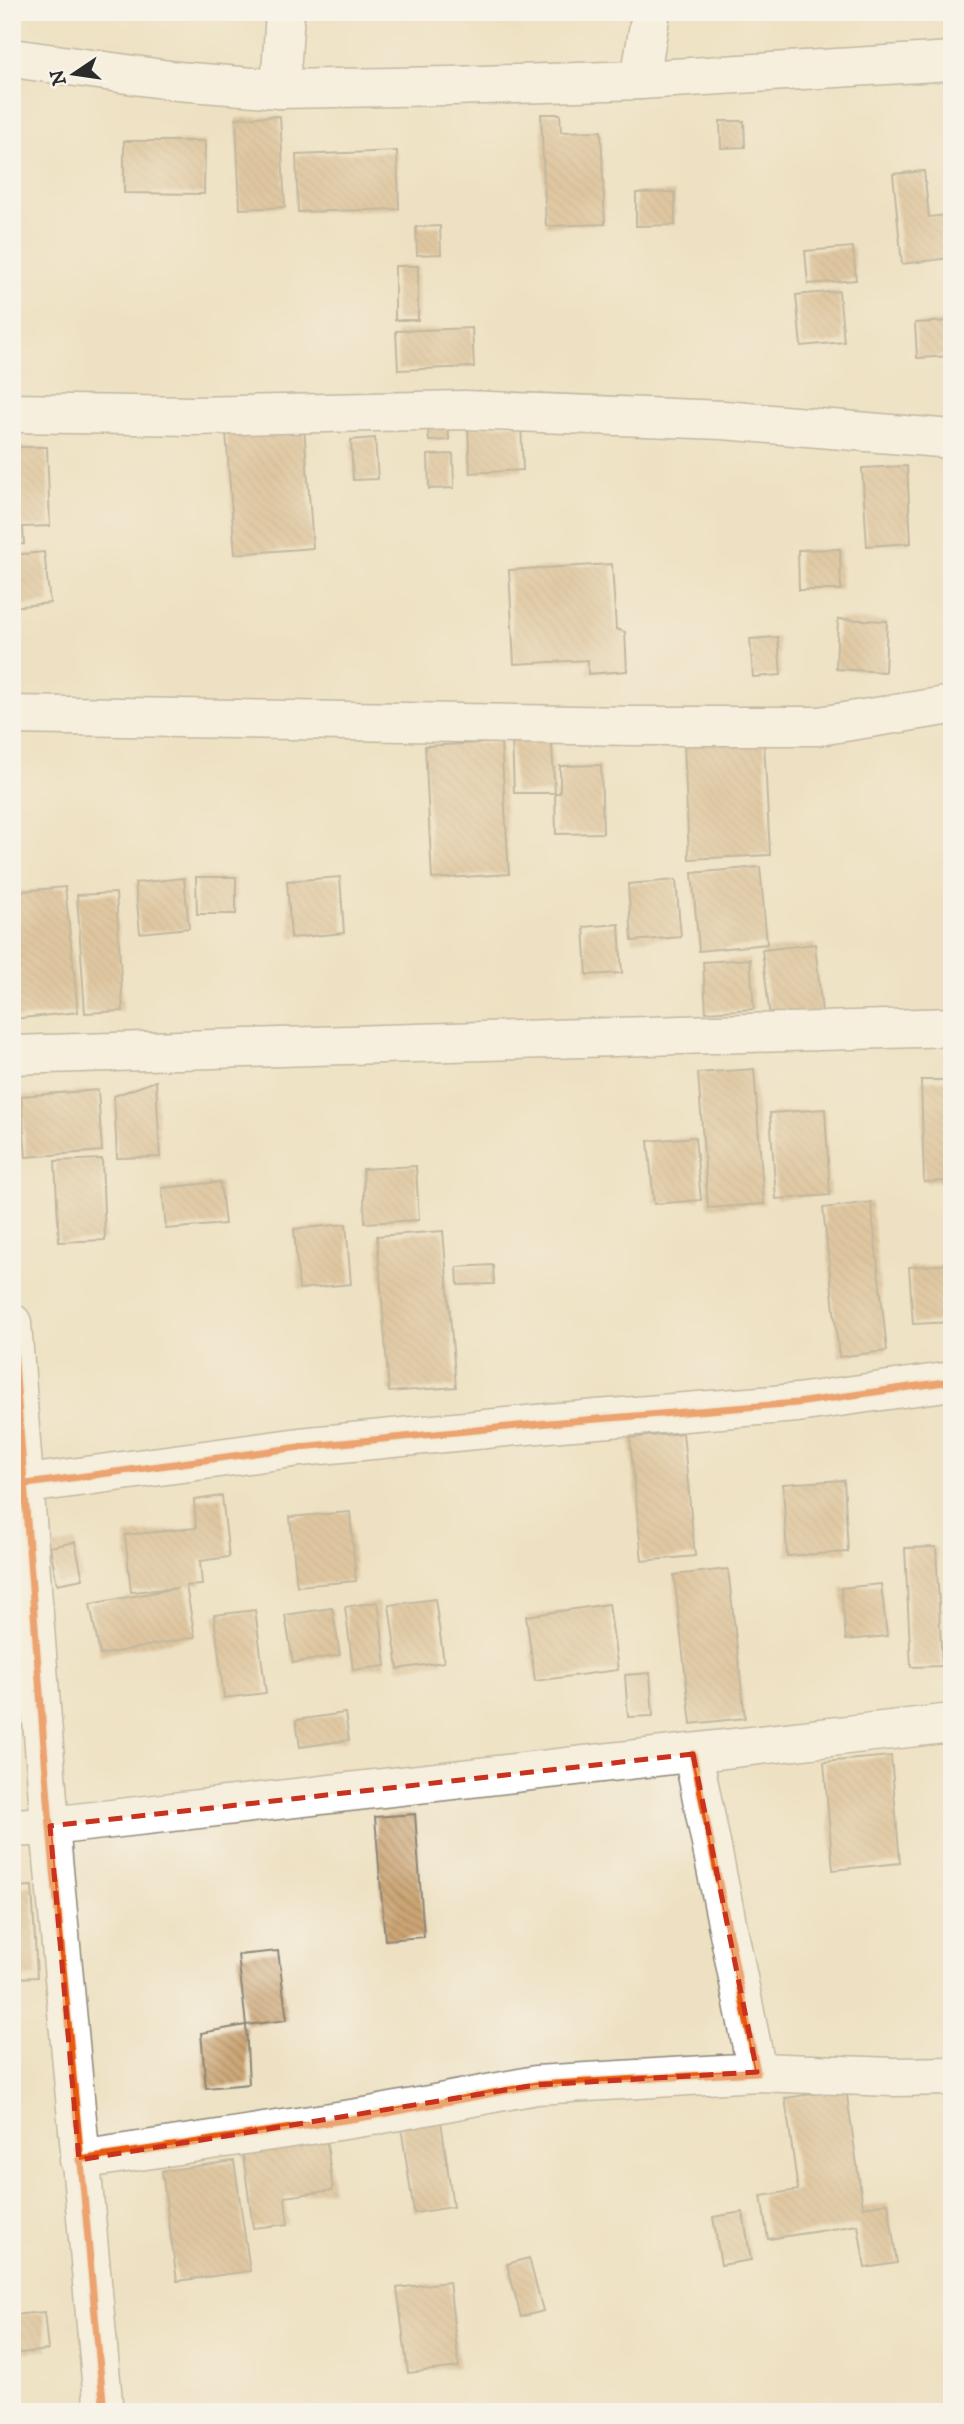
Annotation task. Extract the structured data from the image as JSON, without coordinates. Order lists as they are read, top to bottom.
{
  "north": "left"
}
